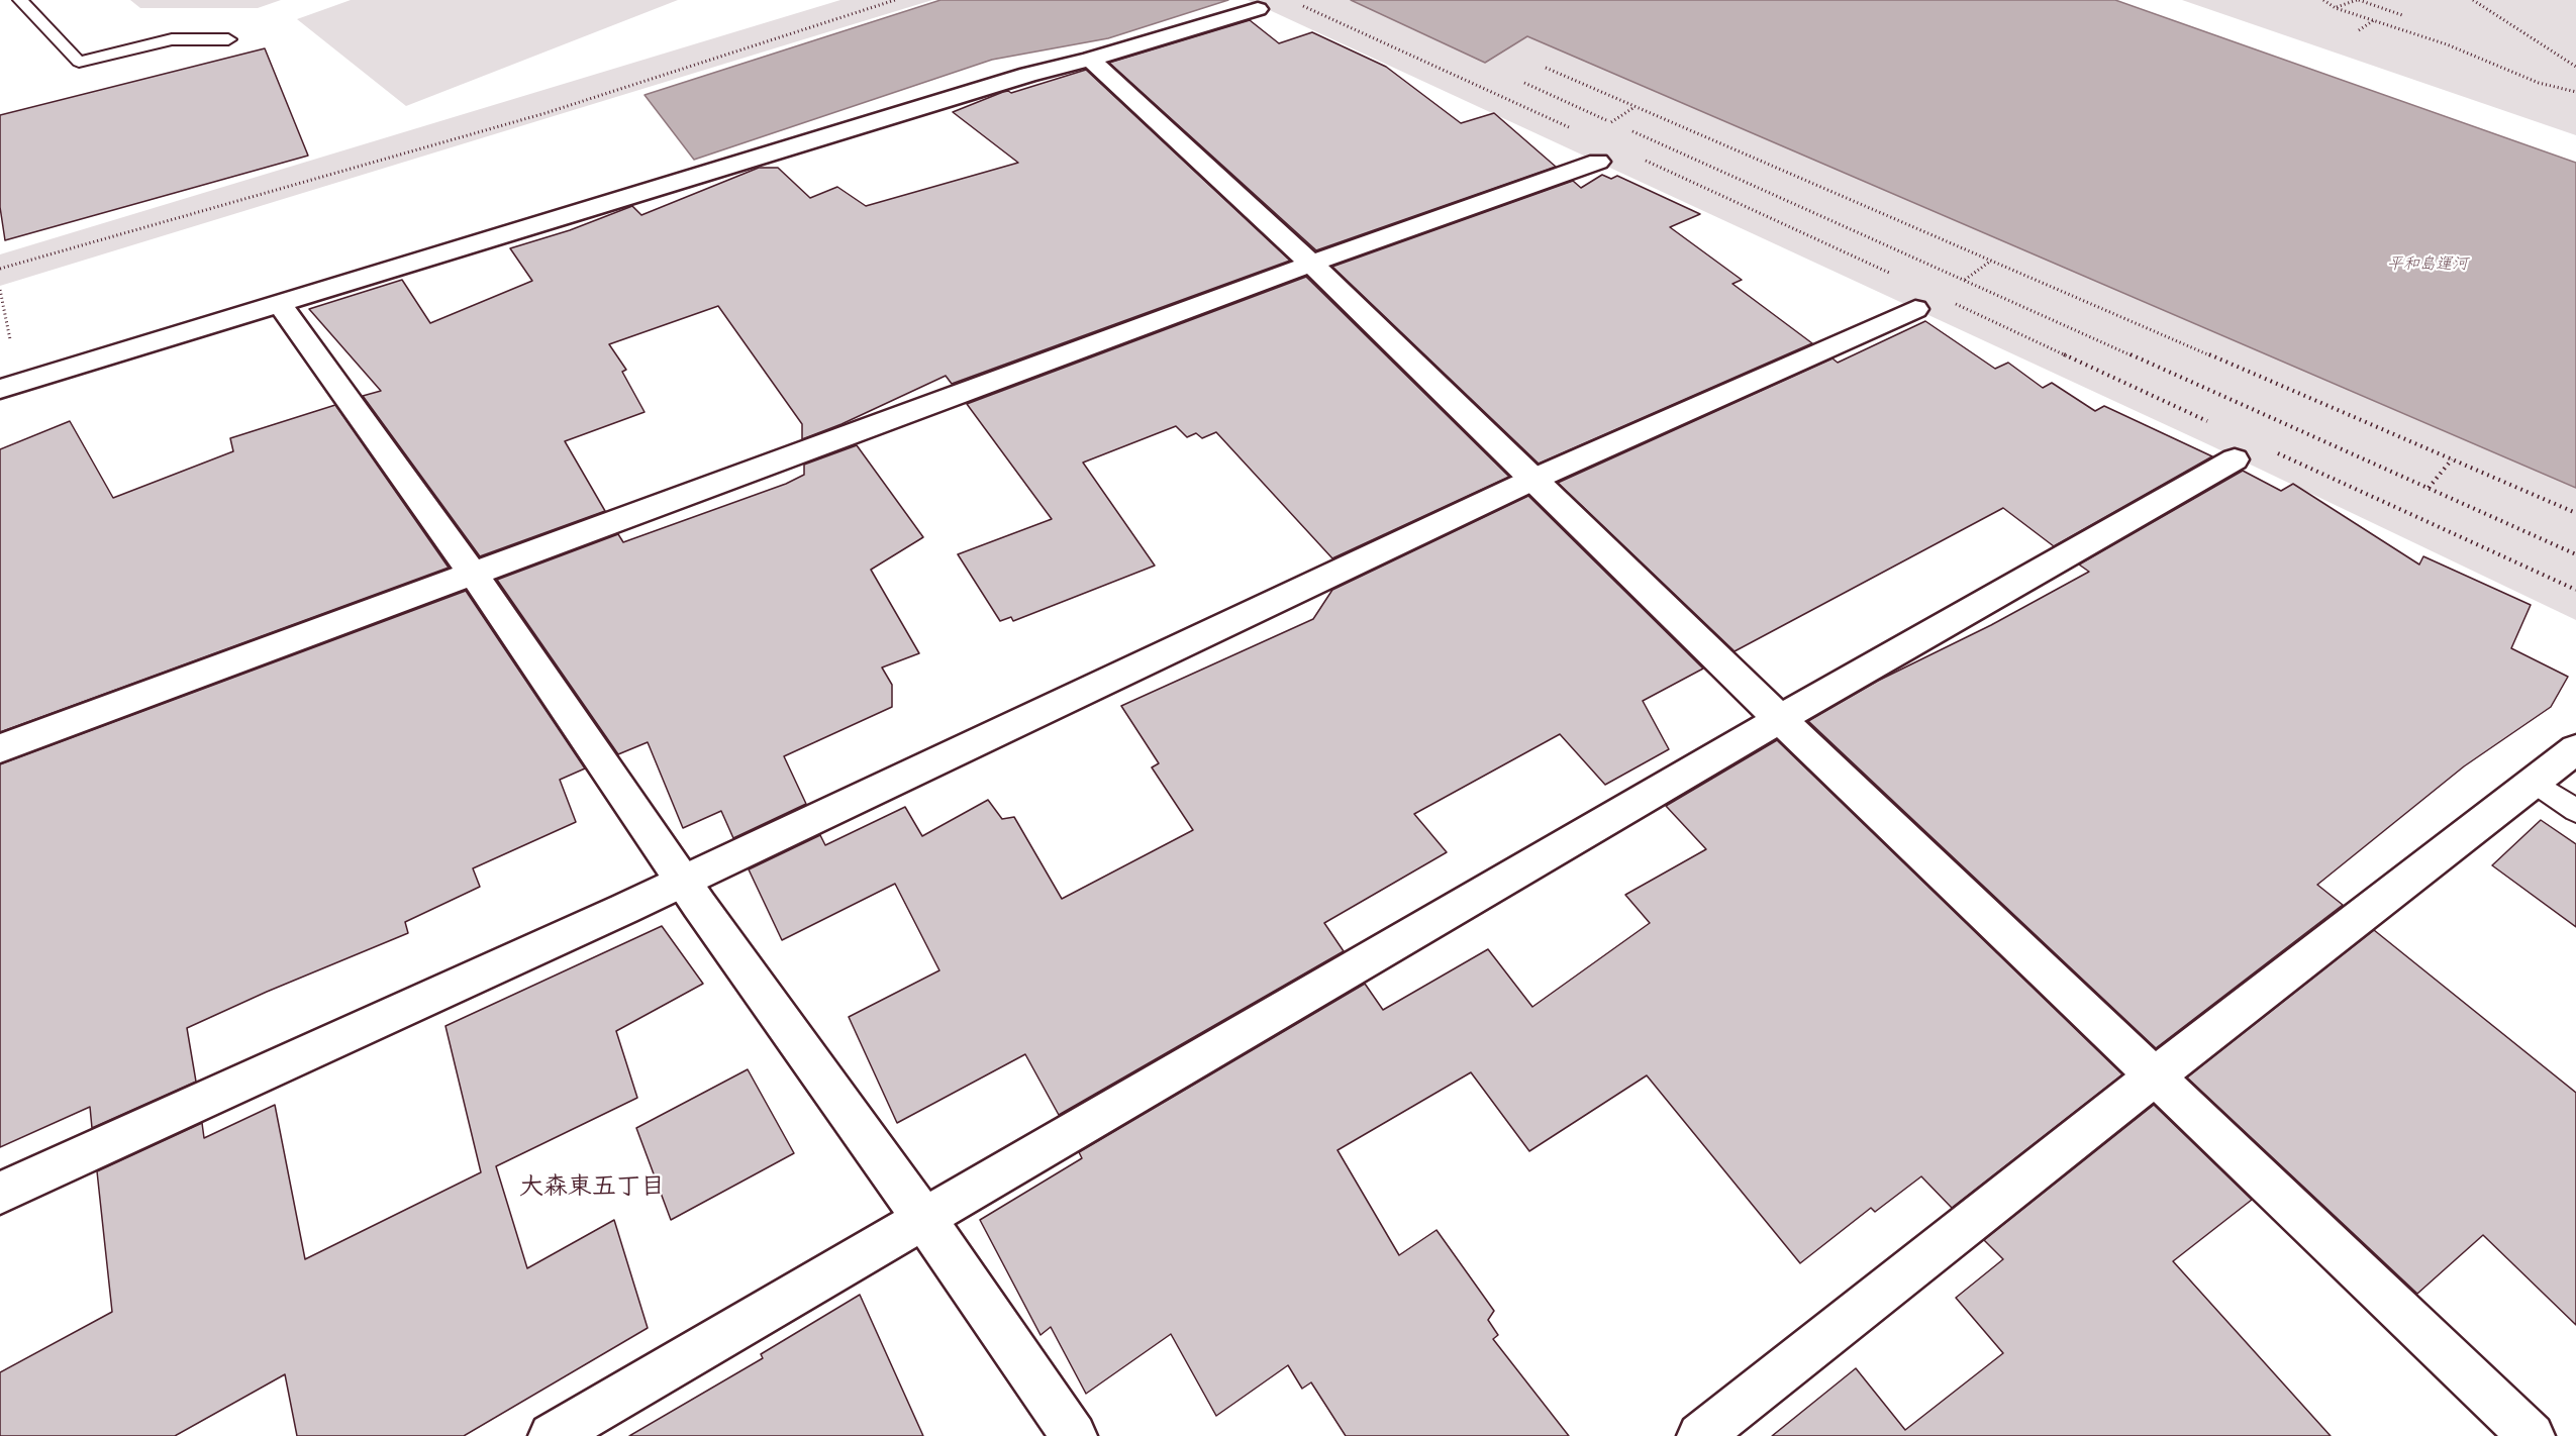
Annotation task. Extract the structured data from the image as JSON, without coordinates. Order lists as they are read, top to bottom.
{
  "districts": ["大森東五丁目"],
  "water": ["平和島運河"]
}
